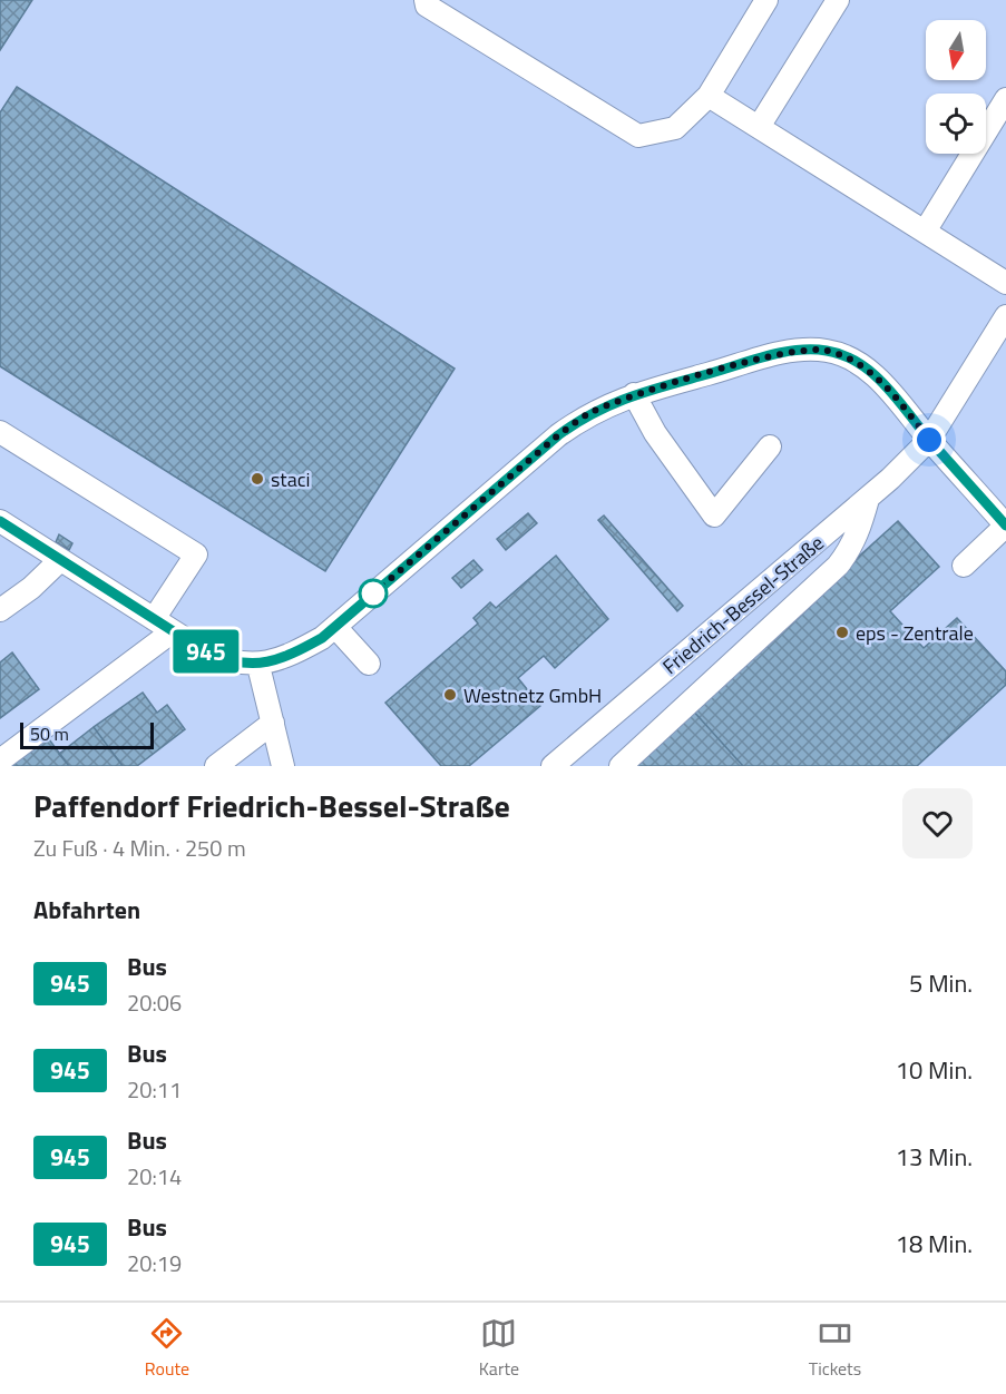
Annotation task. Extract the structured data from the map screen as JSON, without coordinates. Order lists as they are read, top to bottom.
{
  "streets": {
    "street": ["Friedrich-Bessel-Straße"]
  },
  "places": ["staci", "eps - Zentrale", "Westnetz GmbH"],
  "lines": ["bus line 945"],
  "scale_bar": "50 m",
  "north": "bottom",
  "page": {
    "on_map": "945",
    "scale": "50 m",
    "heading": [
      ["Paffendorf Friedrich-Bessel-Straße", "Zu Fuß · 4 Min. · 250 m"],
      "Abfahrten"
    ],
    "list": [
      {
        "mark": "945",
        "name": "Bus",
        "note": "20:06",
        "value": "5 Min."
      },
      {
        "mark": "945",
        "name": "Bus",
        "note": "20:11",
        "value": "10 Min."
      },
      {
        "mark": "945",
        "name": "Bus",
        "note": "20:14",
        "value": "13 Min."
      },
      {
        "mark": "945",
        "name": "Bus",
        "note": "20:19",
        "value": "18 Min."
      }
    ],
    "tabs": ["Route", "Karte", "Tickets"]
  }
}
